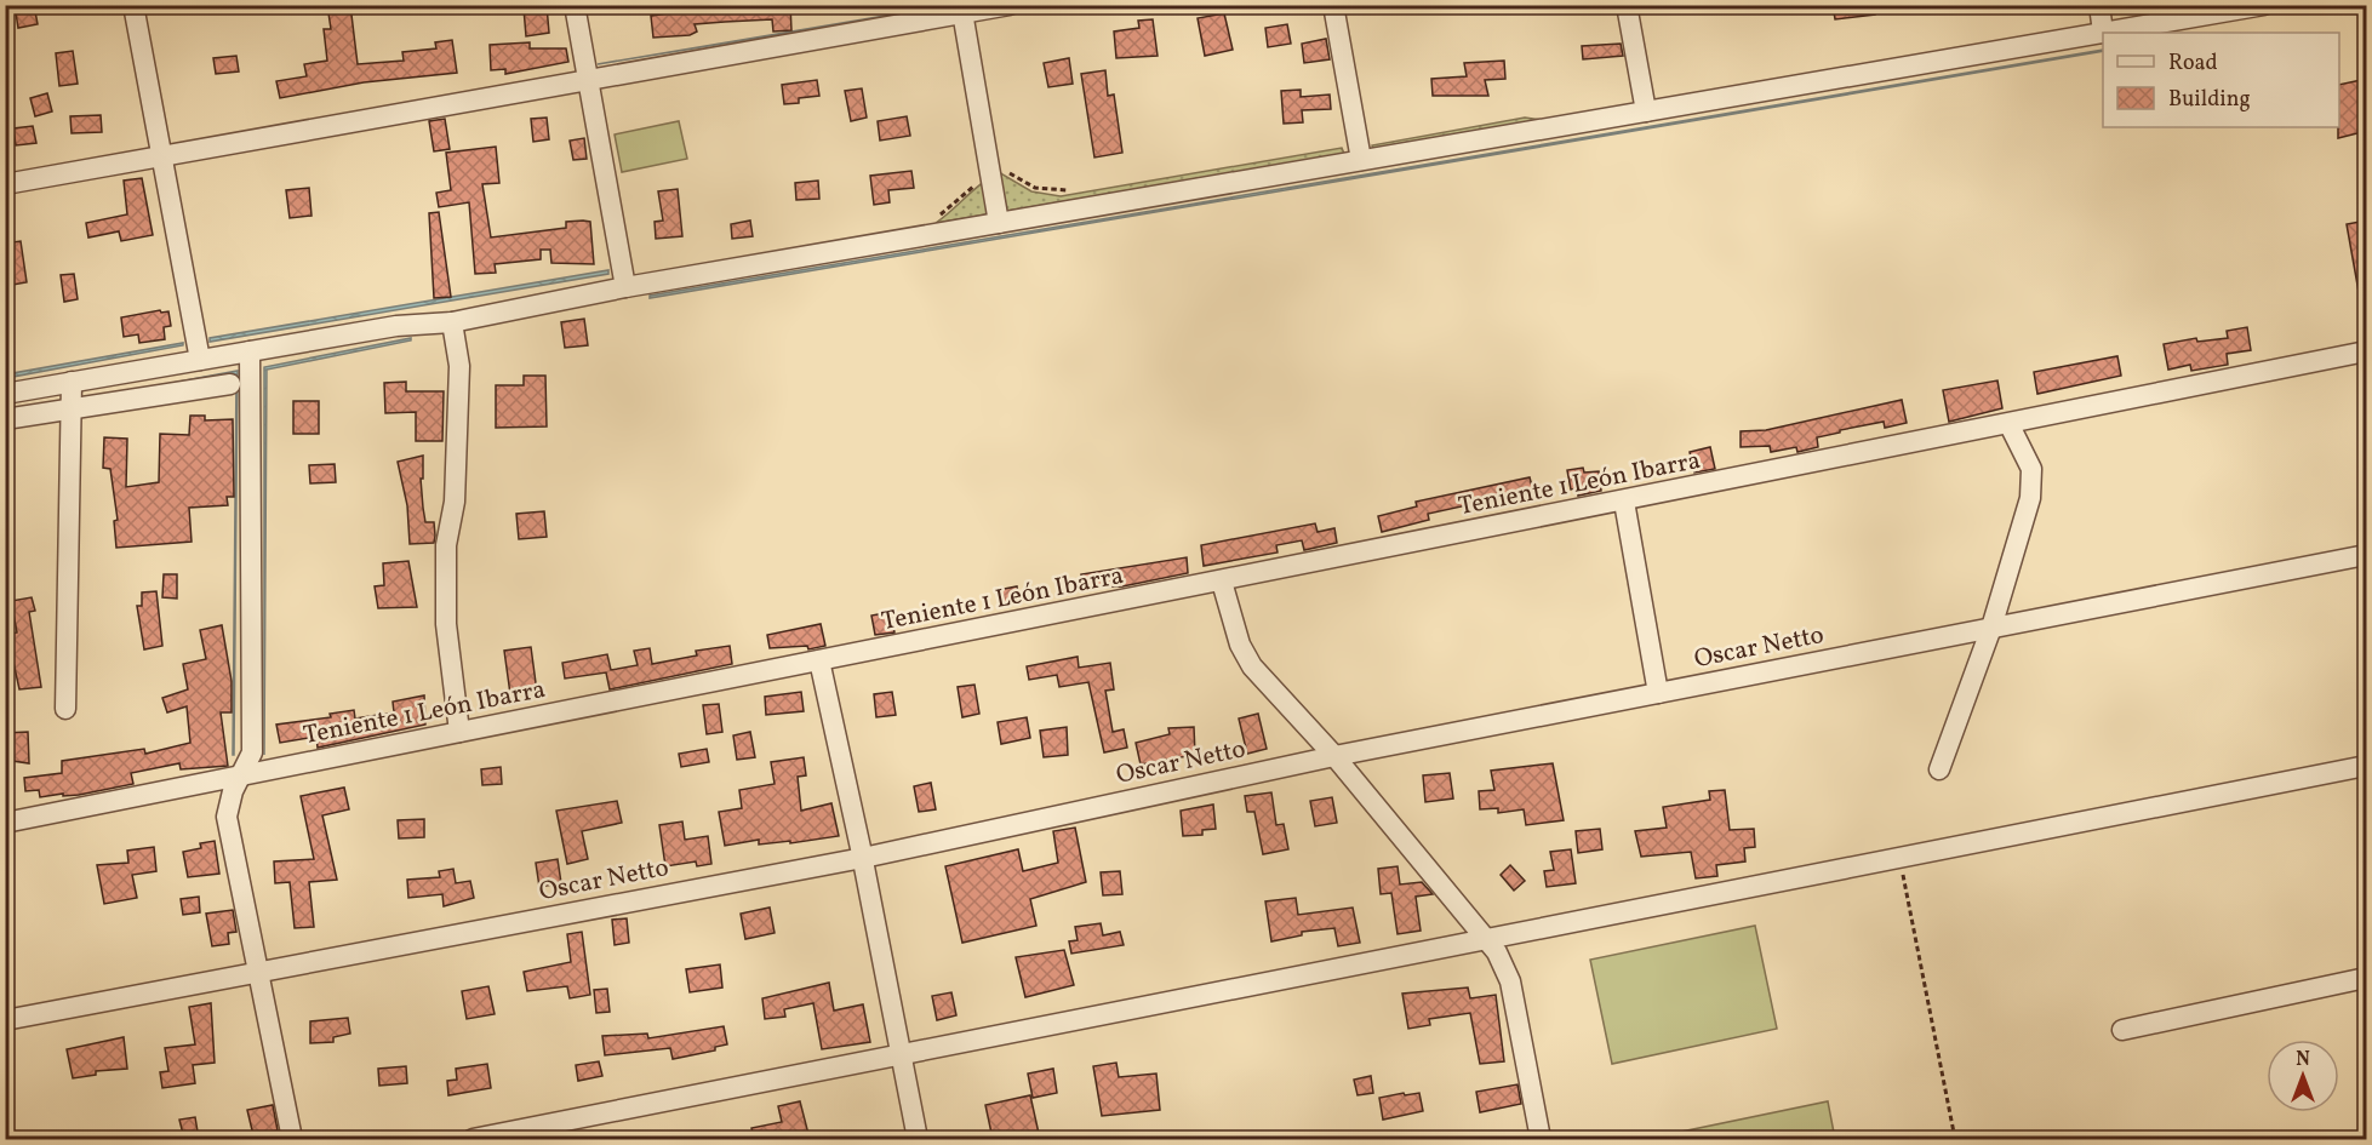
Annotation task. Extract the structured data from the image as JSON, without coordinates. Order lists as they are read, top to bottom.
{
  "streets": {
    "street": ["Teniente 1 León Ibarra", "Oscar Netto"]
  },
  "legend": ["Road", "Building"],
  "north": "top"
}
